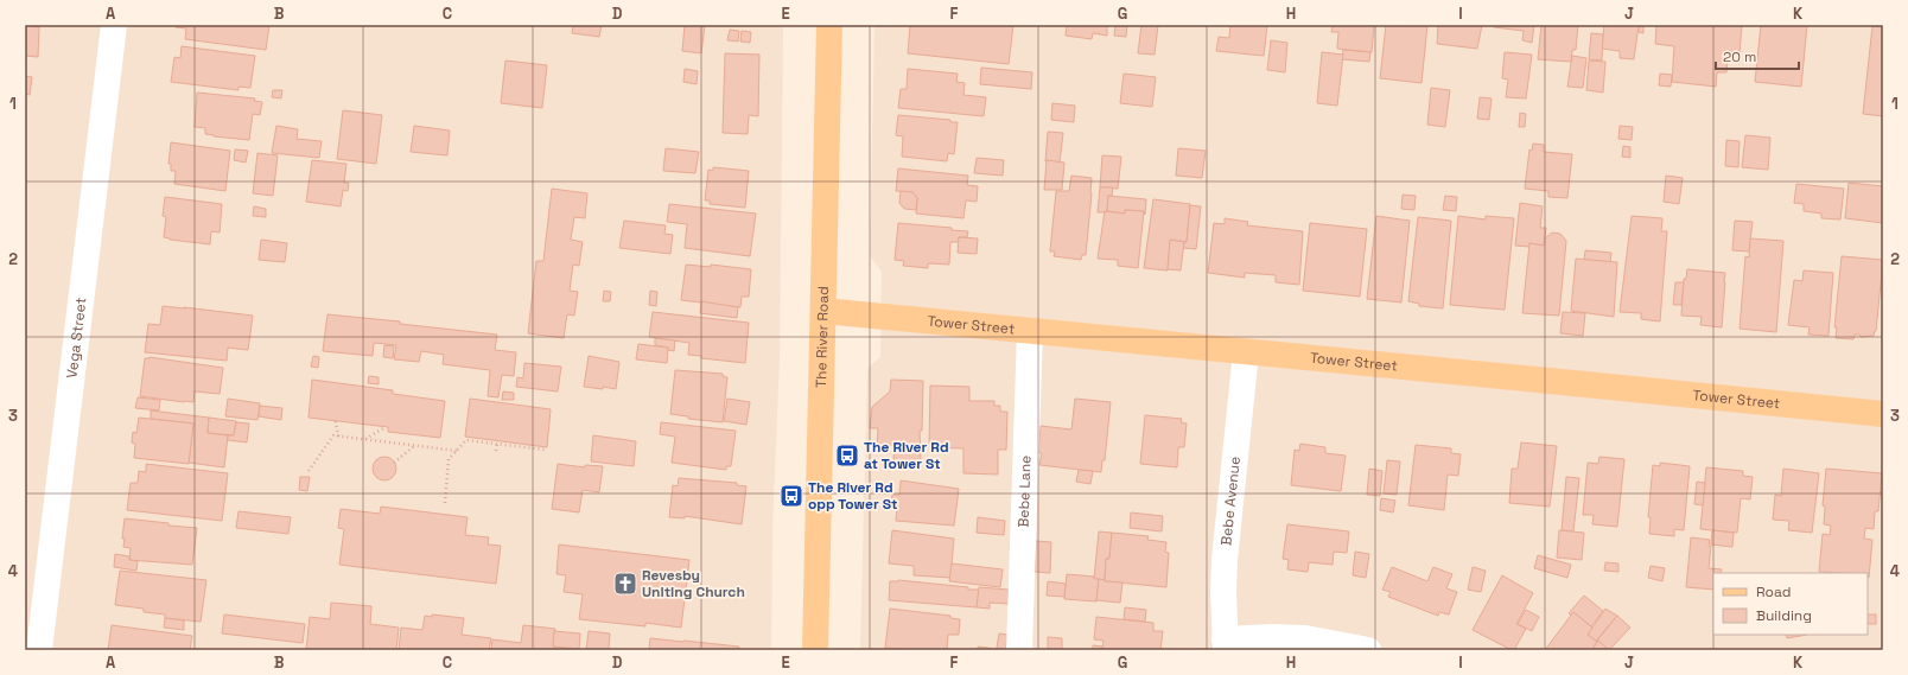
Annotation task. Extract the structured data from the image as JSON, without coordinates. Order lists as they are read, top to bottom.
{
  "streets": {
    "main road": ["Tower Street", "The River Road"],
    "street": ["Vega Street", "Bebe Lane", "Bebe Avenue"]
  },
  "crossings": [
    ["Tower Street", "The River Road"],
    ["Tower Street", "Bebe Lane"],
    ["Tower Street", "Bebe Avenue"]
  ],
  "places": {
    "bus stop": ["The River Rd at Tower St", "The River Rd opp Tower St"],
    "church": ["Revesby Uniting Church"]
  },
  "legend": ["Road", "Building"],
  "scale_bar": "20 m",
  "grid": {
    "columns": [
      "A",
      "B",
      "C",
      "D",
      "E",
      "F",
      "G",
      "H",
      "I",
      "J",
      "K"
    ],
    "rows": [
      "1",
      "2",
      "3",
      "4"
    ]
  }
}
